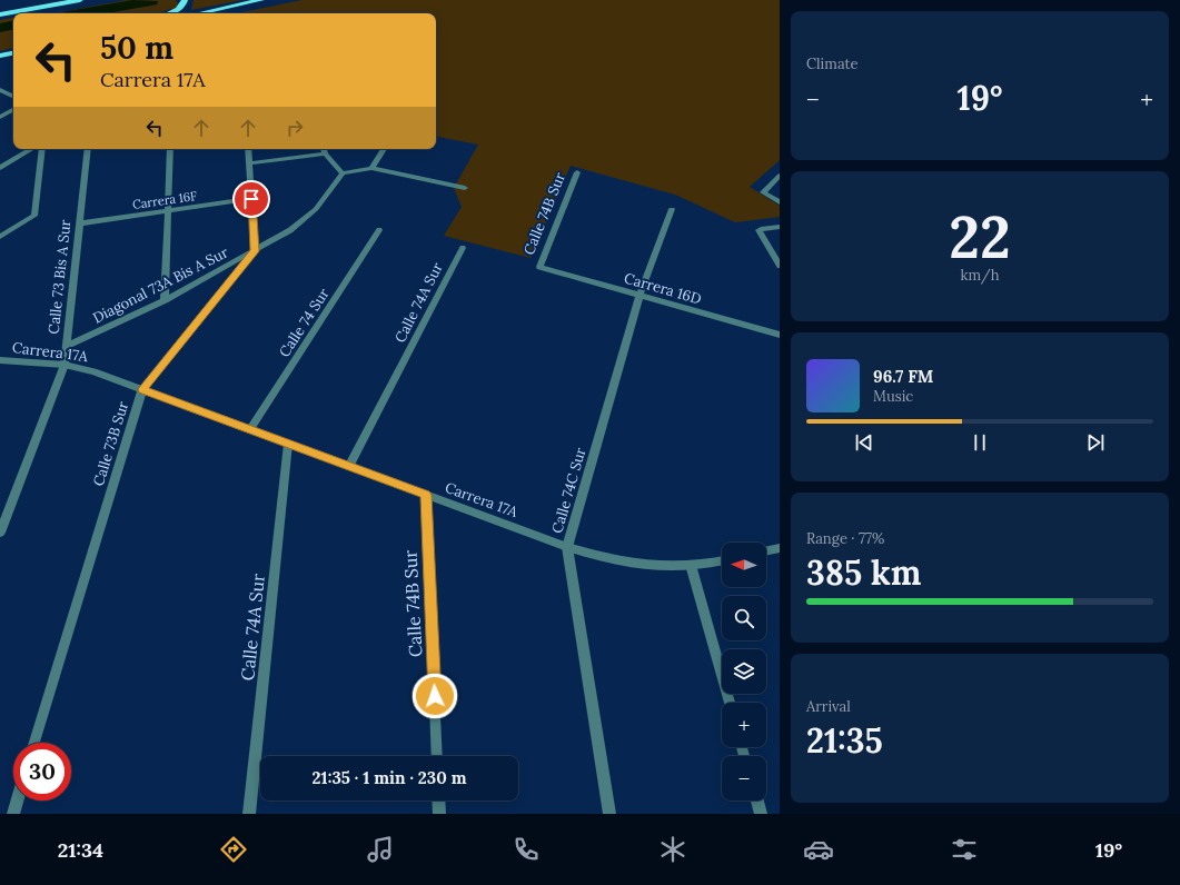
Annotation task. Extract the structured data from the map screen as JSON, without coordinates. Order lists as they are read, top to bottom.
{
  "streets": {
    "street": [
      "Carrera 16F",
      "Calle 74B Sur",
      "Calle 73 Bis A Sur",
      "Diagonal 73A Bis A Sur",
      "Carrera 16D",
      "Calle 74A Sur",
      "Calle 74 Sur",
      "Carrera 17A",
      "Calle 73B Sur",
      "Calle 74C Sur"
    ]
  },
  "crossings": [
    ["Carrera 16F", "Calle 73 Bis A Sur"],
    ["Calle 74B Sur", "Carrera 16D"],
    ["Calle 74B Sur", "Carrera 17A"],
    ["Calle 73 Bis A Sur", "Diagonal 73A Bis A Sur"],
    ["Calle 73 Bis A Sur", "Carrera 17A"],
    ["Diagonal 73A Bis A Sur", "Calle 73B Sur"],
    ["Carrera 16D", "Calle 74C Sur"],
    ["Calle 74A Sur", "Carrera 17A"],
    ["Calle 74 Sur", "Carrera 17A"],
    ["Carrera 17A", "Calle 73B Sur"],
    ["Carrera 17A", "Calle 74C Sur"]
  ],
  "north": "left",
  "page": {
    "tile": [
      "Climate",
      ["22", "km/h"],
      ["Range · 77%", "385 km"],
      ["Arrival", "21:35"]
    ],
    "turn": ["50 m", "Carrera 17A"],
    "heat": ["−", "19°", "+"],
    "song": ["96.7 FM", "Music"],
    "map_buttons": ["+", "−"],
    "limit": "30",
    "trip": "21:35 · 1 min · 230 m",
    "tabs": ["21:34", "19°"]
  }
}
